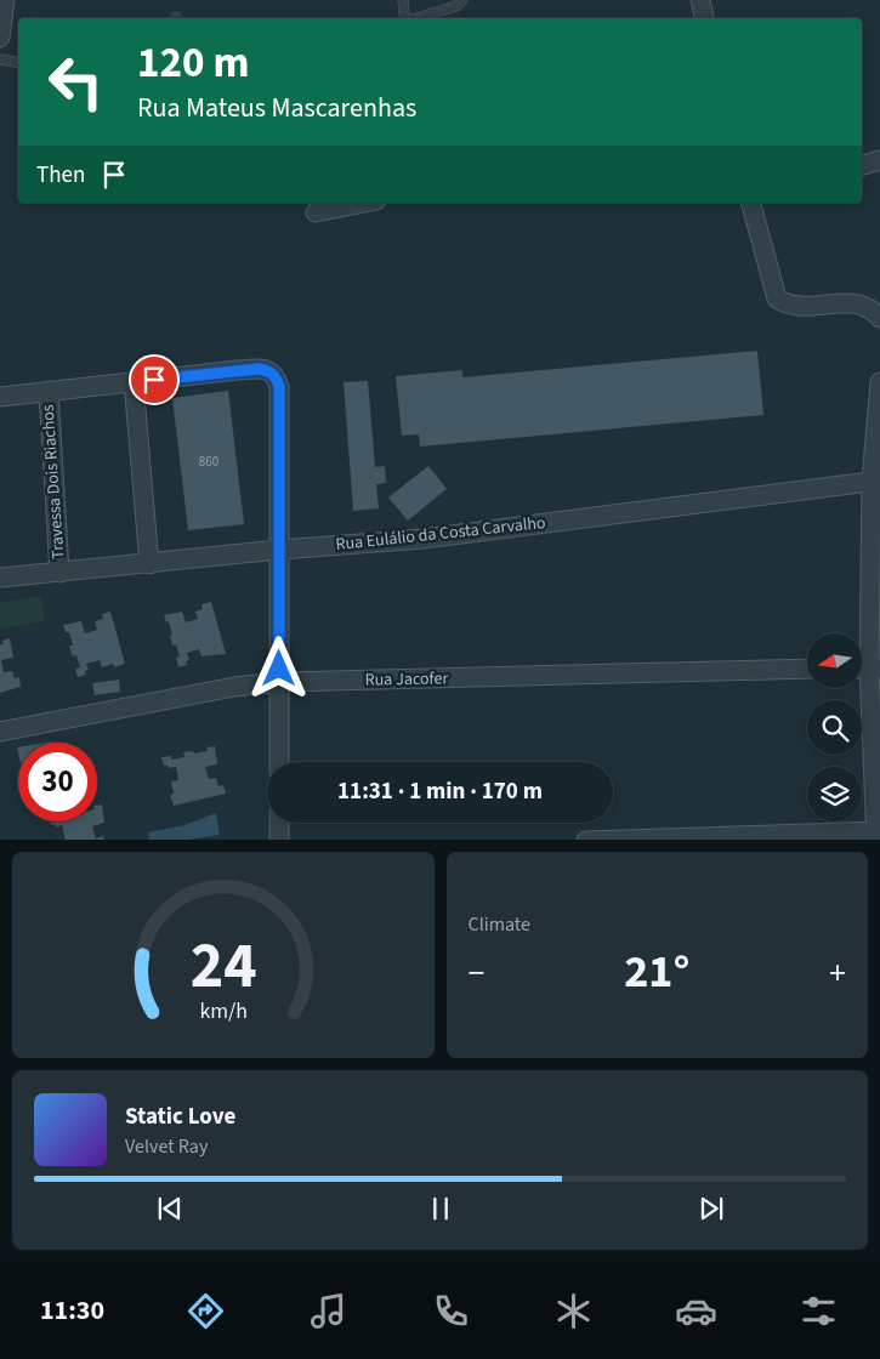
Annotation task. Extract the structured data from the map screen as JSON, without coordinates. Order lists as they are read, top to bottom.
{
  "streets": {
    "street": ["Travessa Dois Riachos", "Rua Eulálio da Costa Carvalho", "Rua Jacofer"]
  },
  "crossings": [
    ["Travessa Dois Riachos", "Rua Eulálio da Costa Carvalho"]
  ],
  "house_numbers": ["860"],
  "north": "left",
  "page": {
    "turn": ["120 m", "Rua Mateus Mascarenhas"],
    "then": "Then",
    "limit": "30",
    "trip": "11:31 · 1 min · 170 m",
    "tile": "Climate",
    "heat": ["−", "21°", "+"],
    "song": ["Static Love", "Velvet Ray"],
    "tabs": "11:30",
    "gauge": ["24", "km/h"]
  }
}
